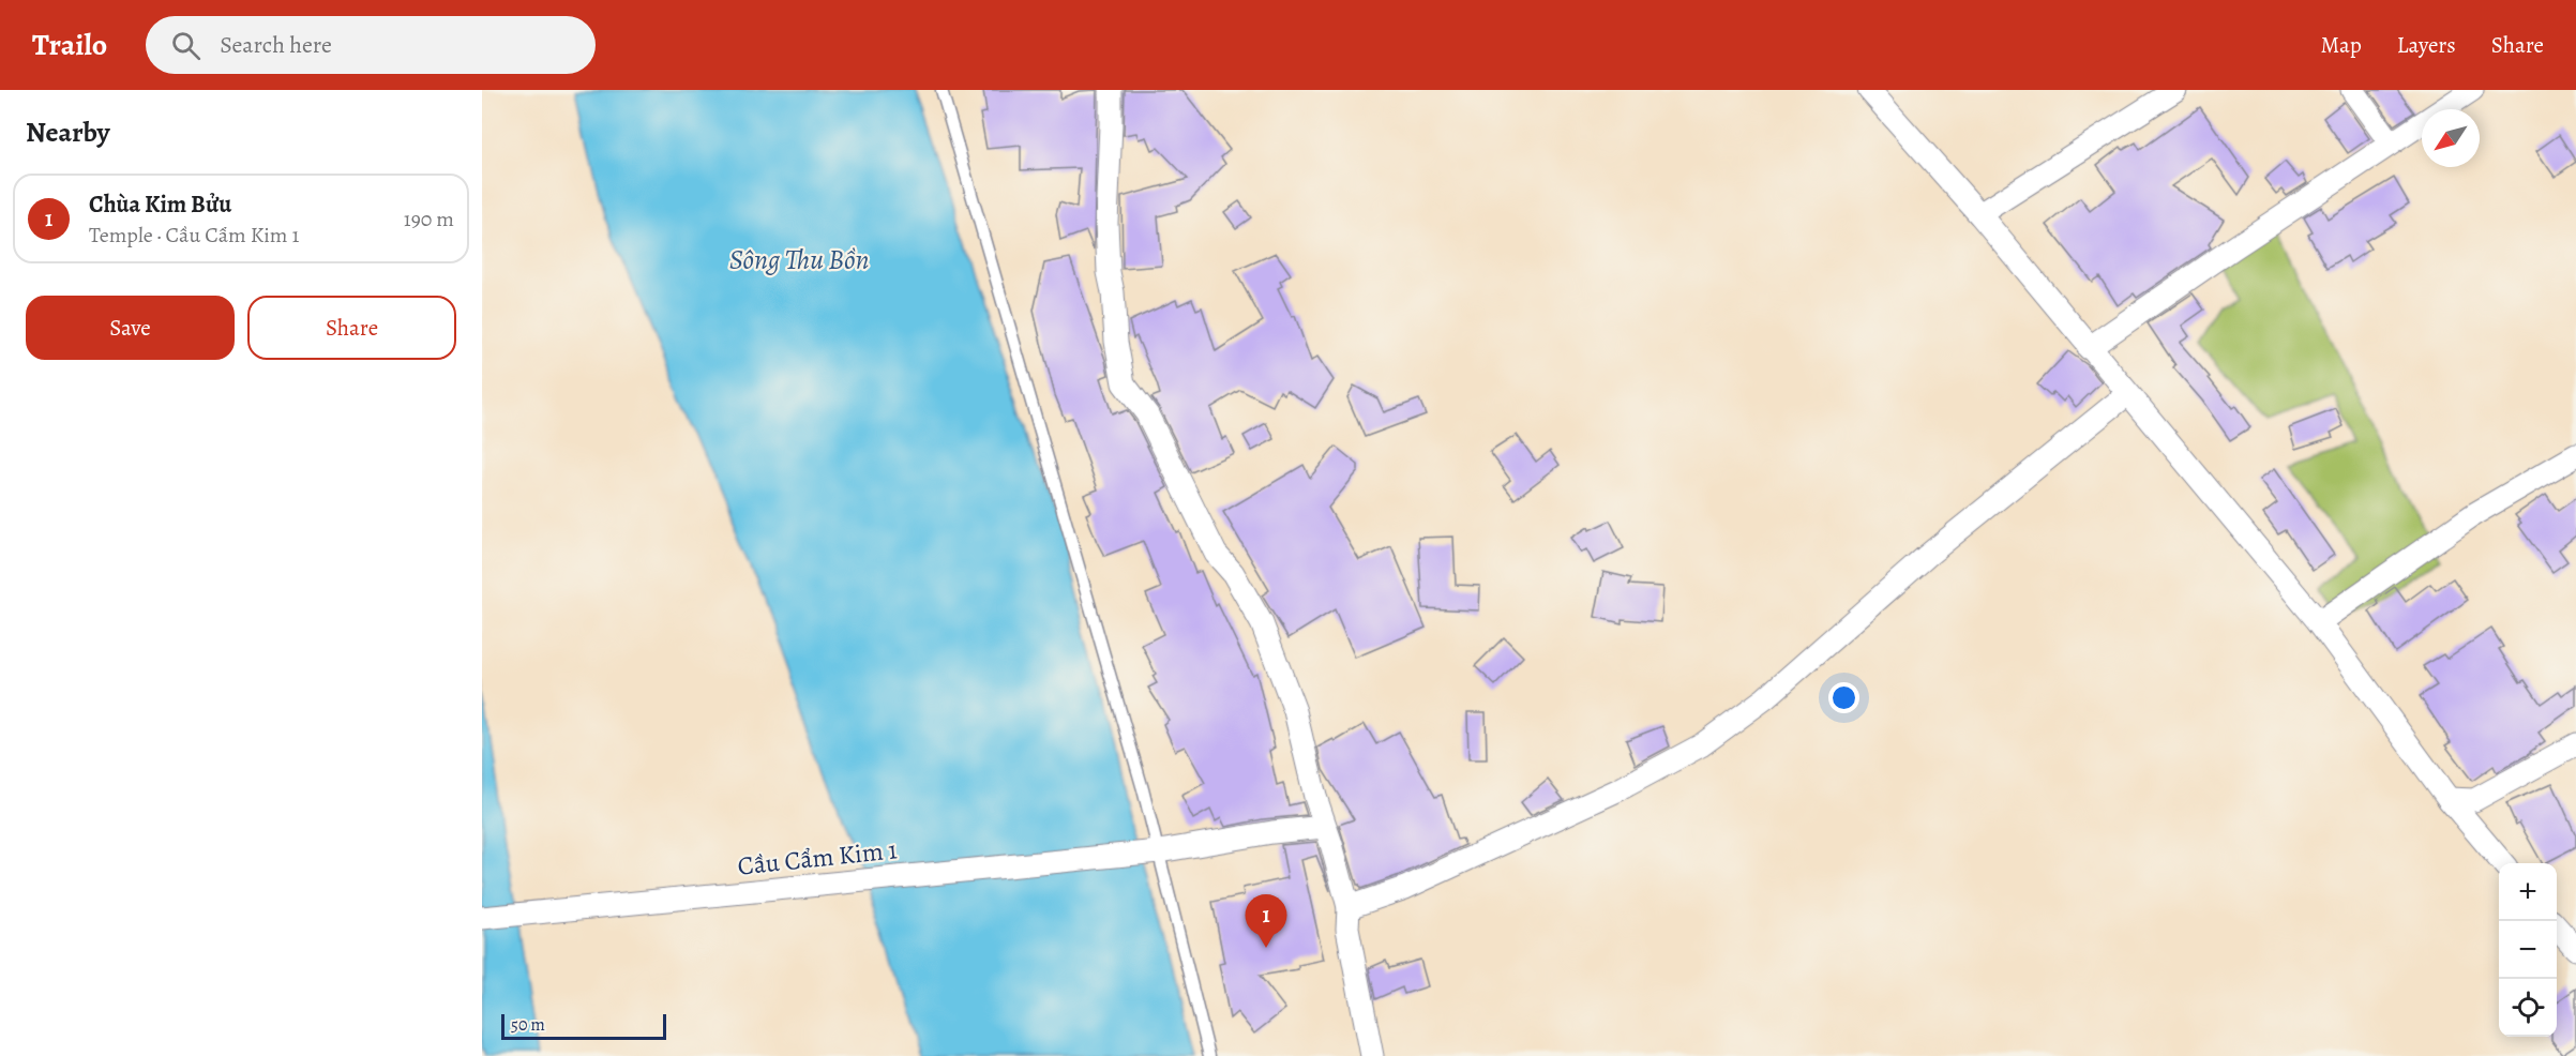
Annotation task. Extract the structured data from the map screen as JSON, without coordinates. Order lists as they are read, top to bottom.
{
  "streets": {
    "street": ["Cầu Cẩm Kim 1"]
  },
  "water": ["Sông Thu Bồn"],
  "scale_bar": "50 m",
  "north": "bottom left",
  "page": {
    "header": "Trailo",
    "search": "Search here",
    "nav": ["Map", "Layers", "Share"],
    "heading": "Nearby",
    "list": [
      {
        "mark": "1",
        "name": "Chùa Kim Bửu",
        "note": "Temple · Cầu Cẩm Kim 1",
        "value": "190 m"
      }
    ],
    "buttons": ["Save", "Share"],
    "map_buttons": ["+", "−"],
    "pins": "1",
    "scale": "50 m"
  }
}
